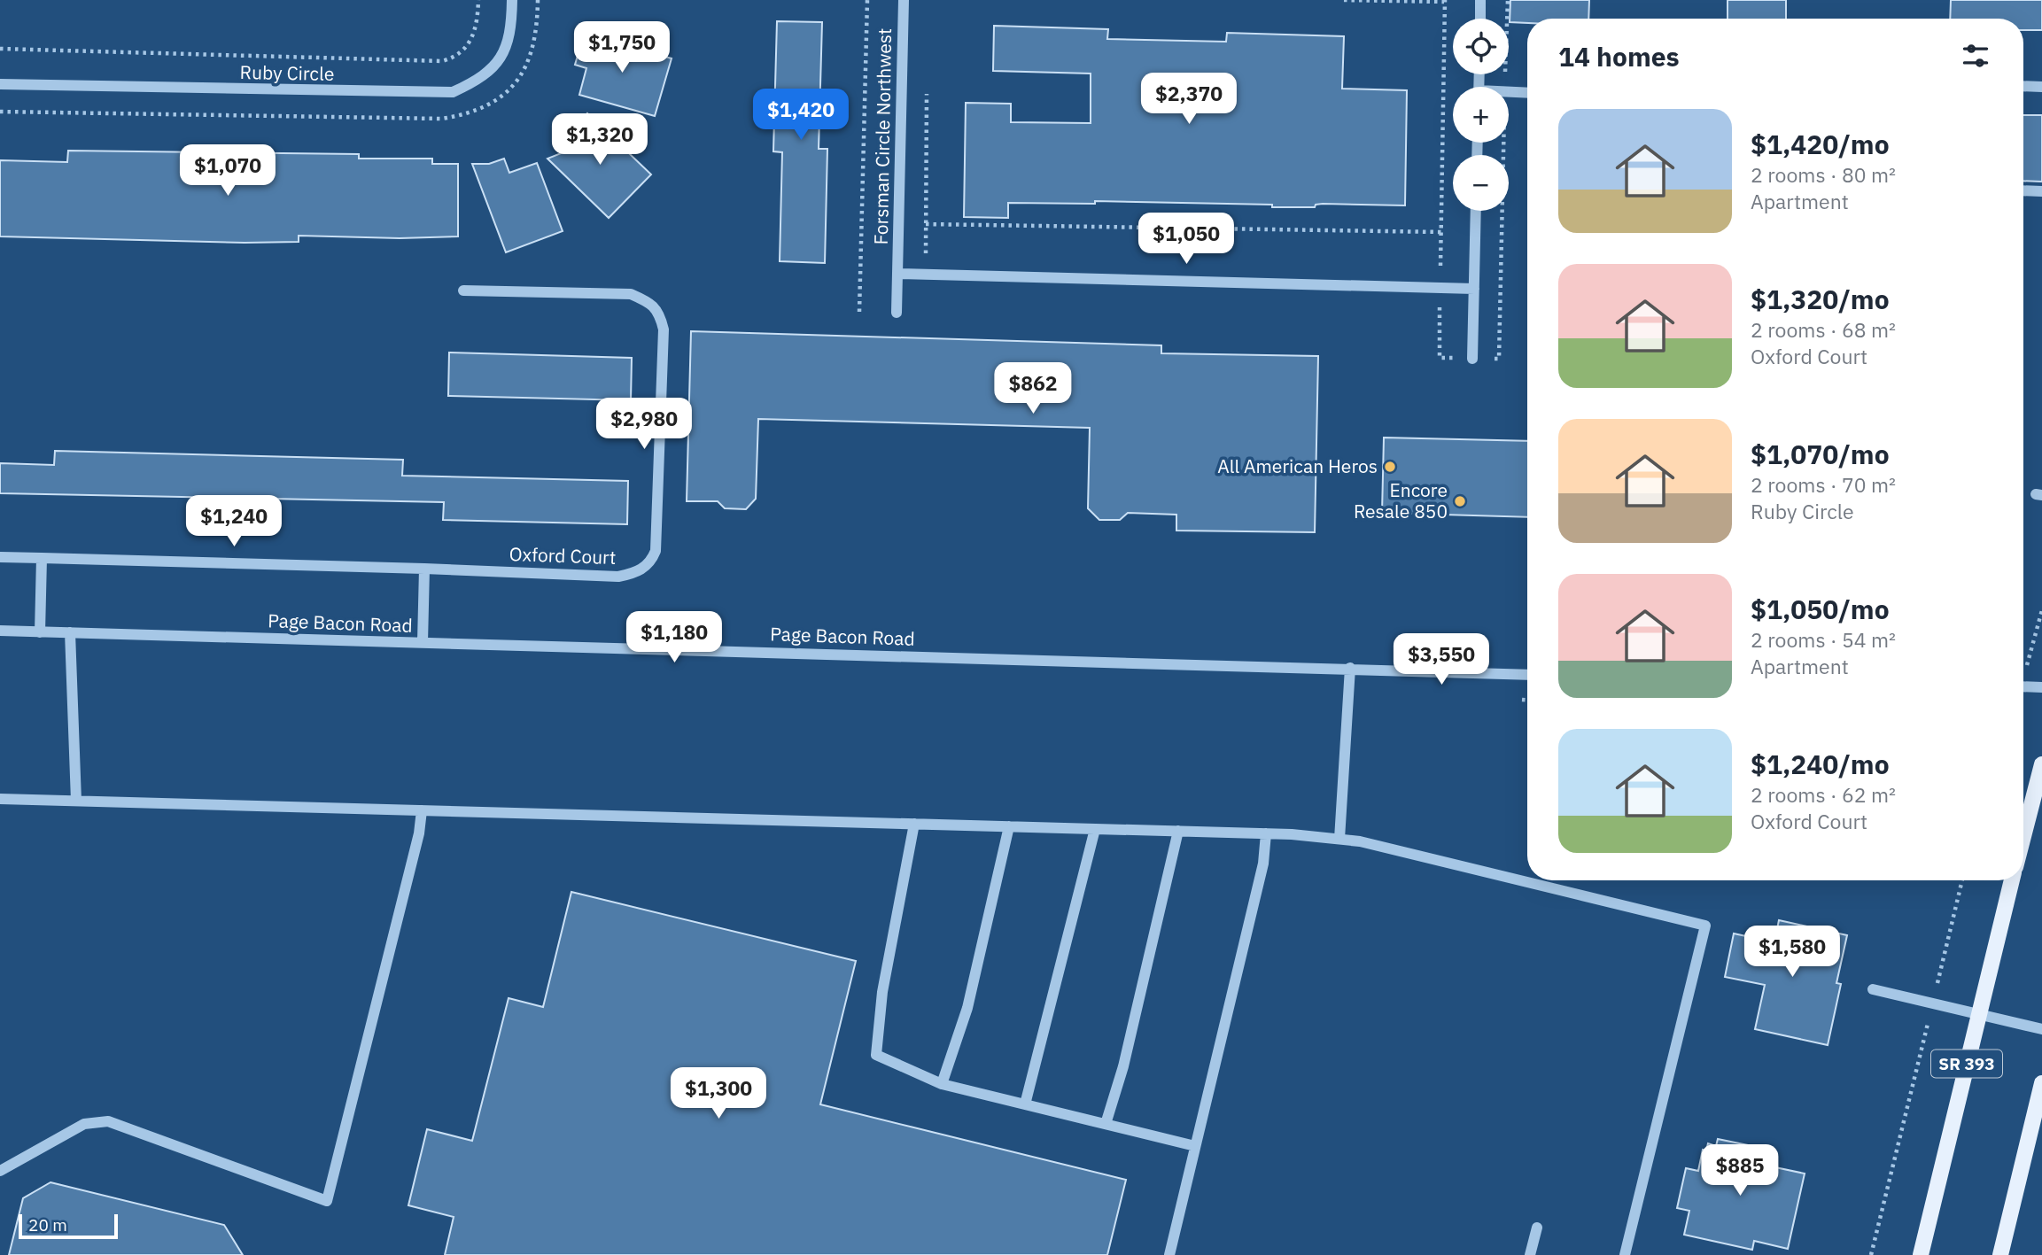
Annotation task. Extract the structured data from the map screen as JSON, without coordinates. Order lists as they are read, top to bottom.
{
  "streets": {
    "main road": ["SR 393"],
    "street": [
      "Ruby Circle",
      "Forsman Circle Northwest",
      "Oxford Court",
      "Page Bacon Road"
    ]
  },
  "places": ["All American Heros", "Encore Resale 850"],
  "scale_bar": "20 m",
  "page": {
    "map_buttons": ["+", "−"],
    "heading": "14 homes",
    "price": [
      "$1,750",
      "$2,370",
      "$1,420",
      "$1,320",
      "$1,070",
      "$1,050",
      "$862",
      "$2,980",
      "$1,240",
      "$1,180",
      "$3,550",
      "$1,580",
      "$1,300",
      "$885"
    ],
    "list": [
      {
        "name": "$1,420/mo",
        "note": "2 rooms · 80 m² · Apartment"
      },
      {
        "name": "$1,320/mo",
        "note": "2 rooms · 68 m² · Oxford Court"
      },
      {
        "name": "$1,070/mo",
        "note": "2 rooms · 70 m² · Ruby Circle"
      },
      {
        "name": "$1,050/mo",
        "note": "2 rooms · 54 m² · Apartment"
      },
      {
        "name": "$1,240/mo",
        "note": "2 rooms · 62 m² · Oxford Court"
      }
    ],
    "scale": "20 m"
  }
}
